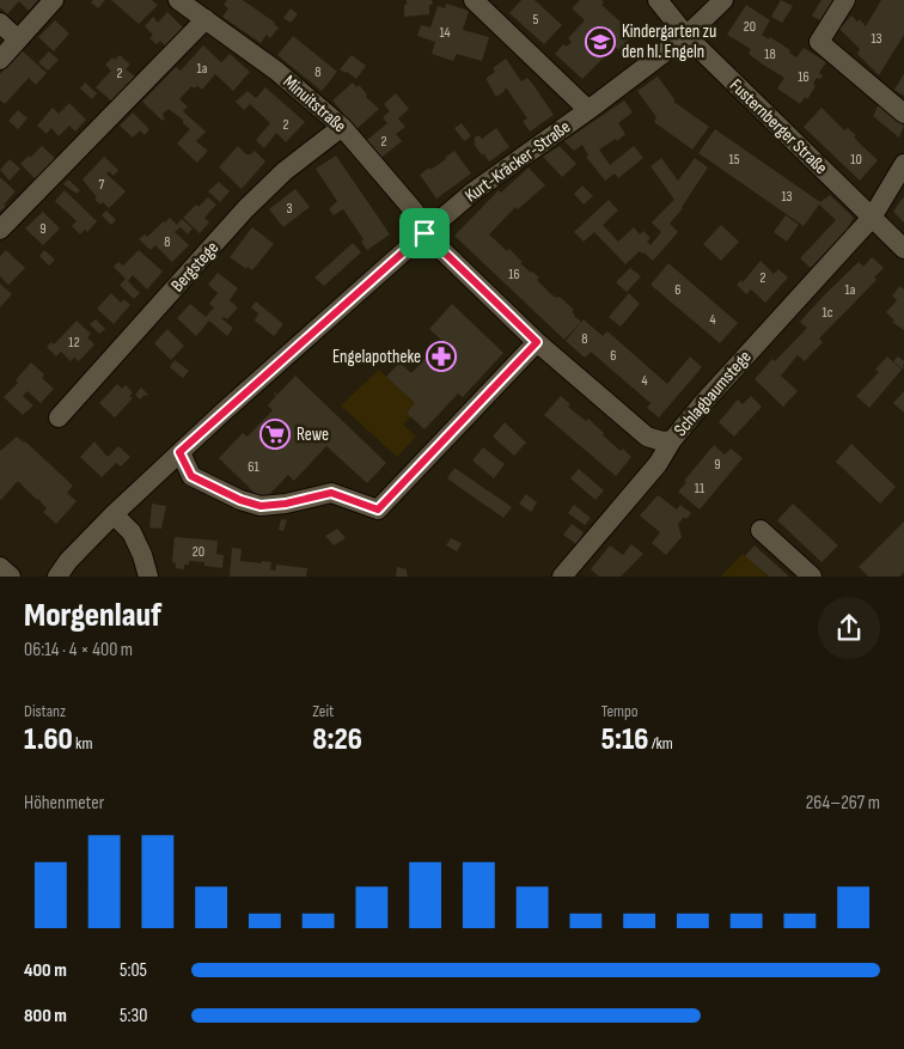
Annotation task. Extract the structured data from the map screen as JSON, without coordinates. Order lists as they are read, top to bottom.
{
  "streets": {
    "street": [
      "Minuitstraße",
      "Fusternberger Straße",
      "Kurt-Kräcker-Straße",
      "Bergstege",
      "Schlagbaumstege"
    ]
  },
  "crossings": [
    ["Minuitstraße", "Kurt-Kräcker-Straße"],
    ["Minuitstraße", "Bergstege"],
    ["Minuitstraße", "Schlagbaumstege"],
    ["Fusternberger Straße", "Kurt-Kräcker-Straße"],
    ["Fusternberger Straße", "Schlagbaumstege"]
  ],
  "places": {
    "school or university": ["Kindergarten zu den hl. Engeln"],
    "pharmacy": ["Engelapotheke"],
    "supermarket": ["Rewe"]
  },
  "house_numbers": [
    "5",
    "20",
    "14",
    "13",
    "18",
    "1a",
    "8",
    "2",
    "16",
    "2",
    "2",
    "15",
    "10",
    "7",
    "13",
    "3",
    "9",
    "8",
    "16",
    "2",
    "6",
    "1a",
    "1c",
    "4",
    "8",
    "12",
    "6",
    "4",
    "9",
    "61",
    "11",
    "20"
  ],
  "page": {
    "heading": ["Morgenlauf", "06:14 · 4 × 400 m"],
    "stats": [
      ["Distanz", "1.60 km"],
      ["Zeit", "8:26"],
      ["Tempo", "5:16 /km"]
    ],
    "chart": ["Höhenmeter", "264–267 m"],
    "list": [
      {
        "name": "400 m",
        "note": "5:05"
      },
      {
        "name": "800 m",
        "note": "5:30"
      }
    ]
  }
}
